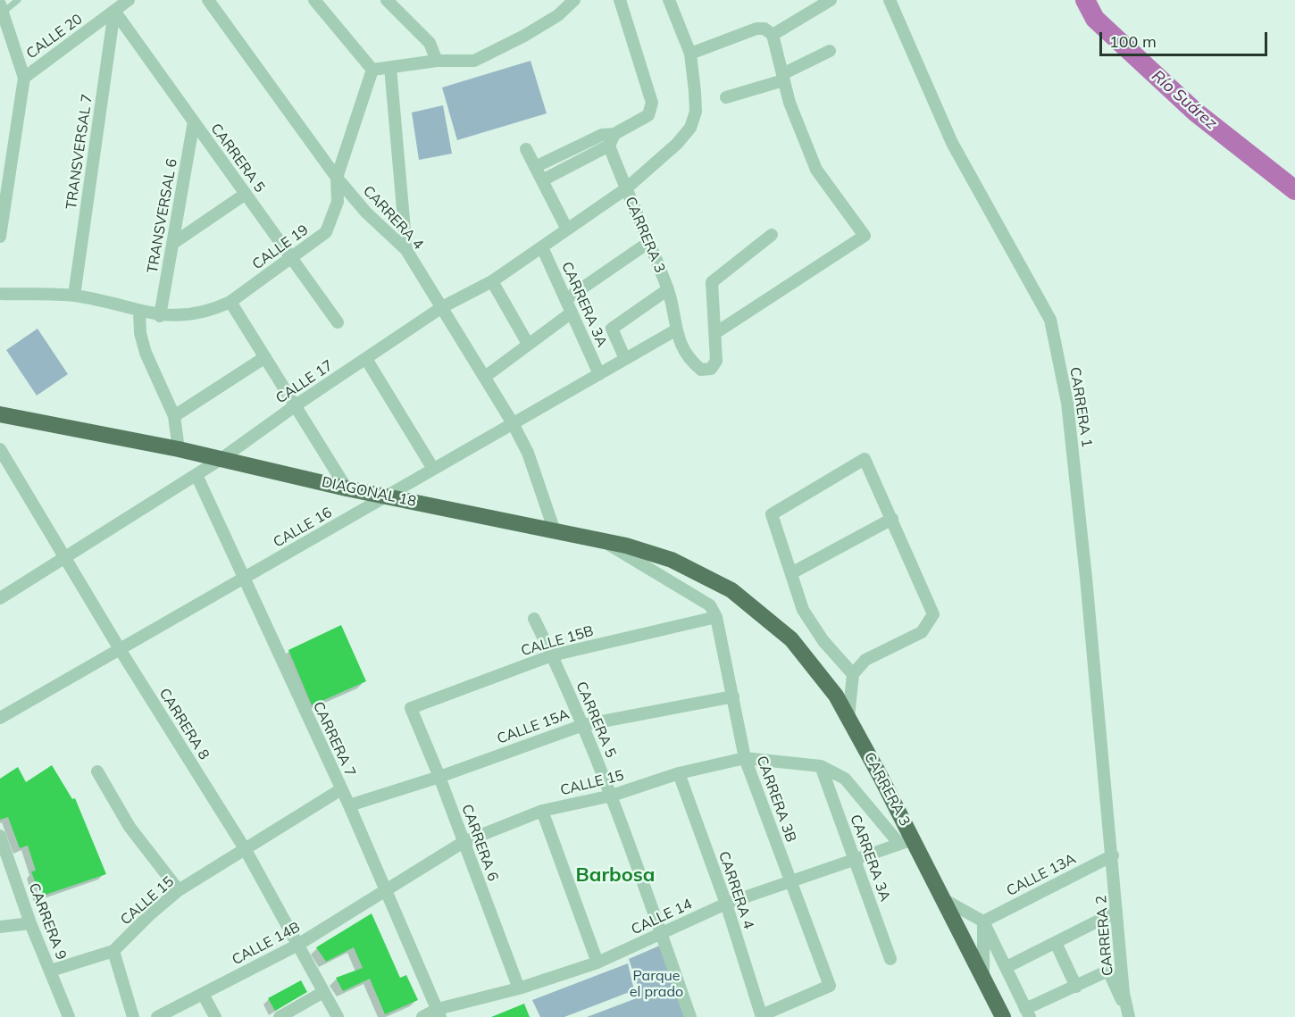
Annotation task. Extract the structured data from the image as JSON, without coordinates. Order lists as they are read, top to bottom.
{
  "streets": {
    "main road": ["CARRERA 3", "DIAGONAL 18"],
    "street": [
      "CALLE 20",
      "TRANSVERSAL 7",
      "CARRERA 5",
      "TRANSVERSAL 6",
      "CARRERA 4",
      "CALLE 19",
      "CARRERA 3A",
      "CALLE 17",
      "CARRERA 1",
      "CALLE 16",
      "CALLE 15B",
      "CARRERA 8",
      "CALLE 15A",
      "CARRERA 7",
      "CALLE 15",
      "CARRERA 3B",
      "CARRERA 6",
      "CALLE 13A",
      "CALLE 14",
      "CARRERA 9",
      "CARRERA 2",
      "CALLE 14B"
    ]
  },
  "crossings": [
    ["CALLE 20", "TRANSVERSAL 7"],
    ["CALLE 20", "CARRERA 5"],
    ["TRANSVERSAL 7", "CARRERA 5"],
    ["TRANSVERSAL 7", "CALLE 19"],
    ["CARRERA 5", "TRANSVERSAL 6"],
    ["CARRERA 5", "CALLE 19"],
    ["CARRERA 5", "CALLE 15B"],
    ["CARRERA 5", "CALLE 15A"],
    ["CARRERA 5", "CALLE 15"],
    ["CARRERA 5", "CALLE 14"],
    ["TRANSVERSAL 6", "CALLE 19"],
    ["CARRERA 4", "CALLE 19"],
    ["CARRERA 4", "CALLE 17"],
    ["CARRERA 4", "DIAGONAL 18"],
    ["CARRERA 4", "CALLE 16"],
    ["CARRERA 4", "CALLE 15"],
    ["CARRERA 4", "CARRERA 3B"],
    ["CARRERA 4", "CALLE 14"],
    ["CARRERA 3", "CARRERA 3A"],
    ["CARRERA 3", "CALLE 17"],
    ["CARRERA 3", "DIAGONAL 18"],
    ["CARRERA 3", "CALLE 16"],
    ["CARRERA 3", "CALLE 14"],
    ["CARRERA 3A", "CALLE 17"],
    ["CARRERA 3A", "CALLE 16"],
    ["CARRERA 3A", "CALLE 15"],
    ["CARRERA 3A", "CALLE 14"],
    ["CALLE 17", "DIAGONAL 18"],
    ["CALLE 17", "CARRERA 8"],
    ["CALLE 17", "CARRERA 7"],
    ["CARRERA 1", "CALLE 13A"],
    ["CARRERA 1", "CARRERA 2"],
    ["DIAGONAL 18", "CALLE 16"],
    ["CALLE 16", "CARRERA 8"],
    ["CALLE 16", "CARRERA 7"],
    ["CALLE 15B", "CARRERA 3B"],
    ["CALLE 15B", "CARRERA 6"],
    ["CARRERA 8", "CALLE 15"],
    ["CARRERA 8", "CALLE 14B"],
    ["CALLE 15A", "CARRERA 7"],
    ["CALLE 15A", "CARRERA 3B"],
    ["CALLE 15A", "CARRERA 6"],
    ["CARRERA 7", "CALLE 15"],
    ["CARRERA 7", "CALLE 14"],
    ["CARRERA 7", "CALLE 14B"],
    ["CALLE 15", "CARRERA 3B"],
    ["CALLE 15", "CARRERA 6"],
    ["CALLE 15", "CARRERA 9"],
    ["CALLE 15", "CALLE 14B"],
    ["CARRERA 3B", "CALLE 14"],
    ["CARRERA 6", "CALLE 14"],
    ["CALLE 13A", "CARRERA 2"]
  ],
  "districts": ["Barbosa"],
  "water": ["Río Suárez"],
  "parks": ["Parque el prado"],
  "scale_bar": "100 m"
}
